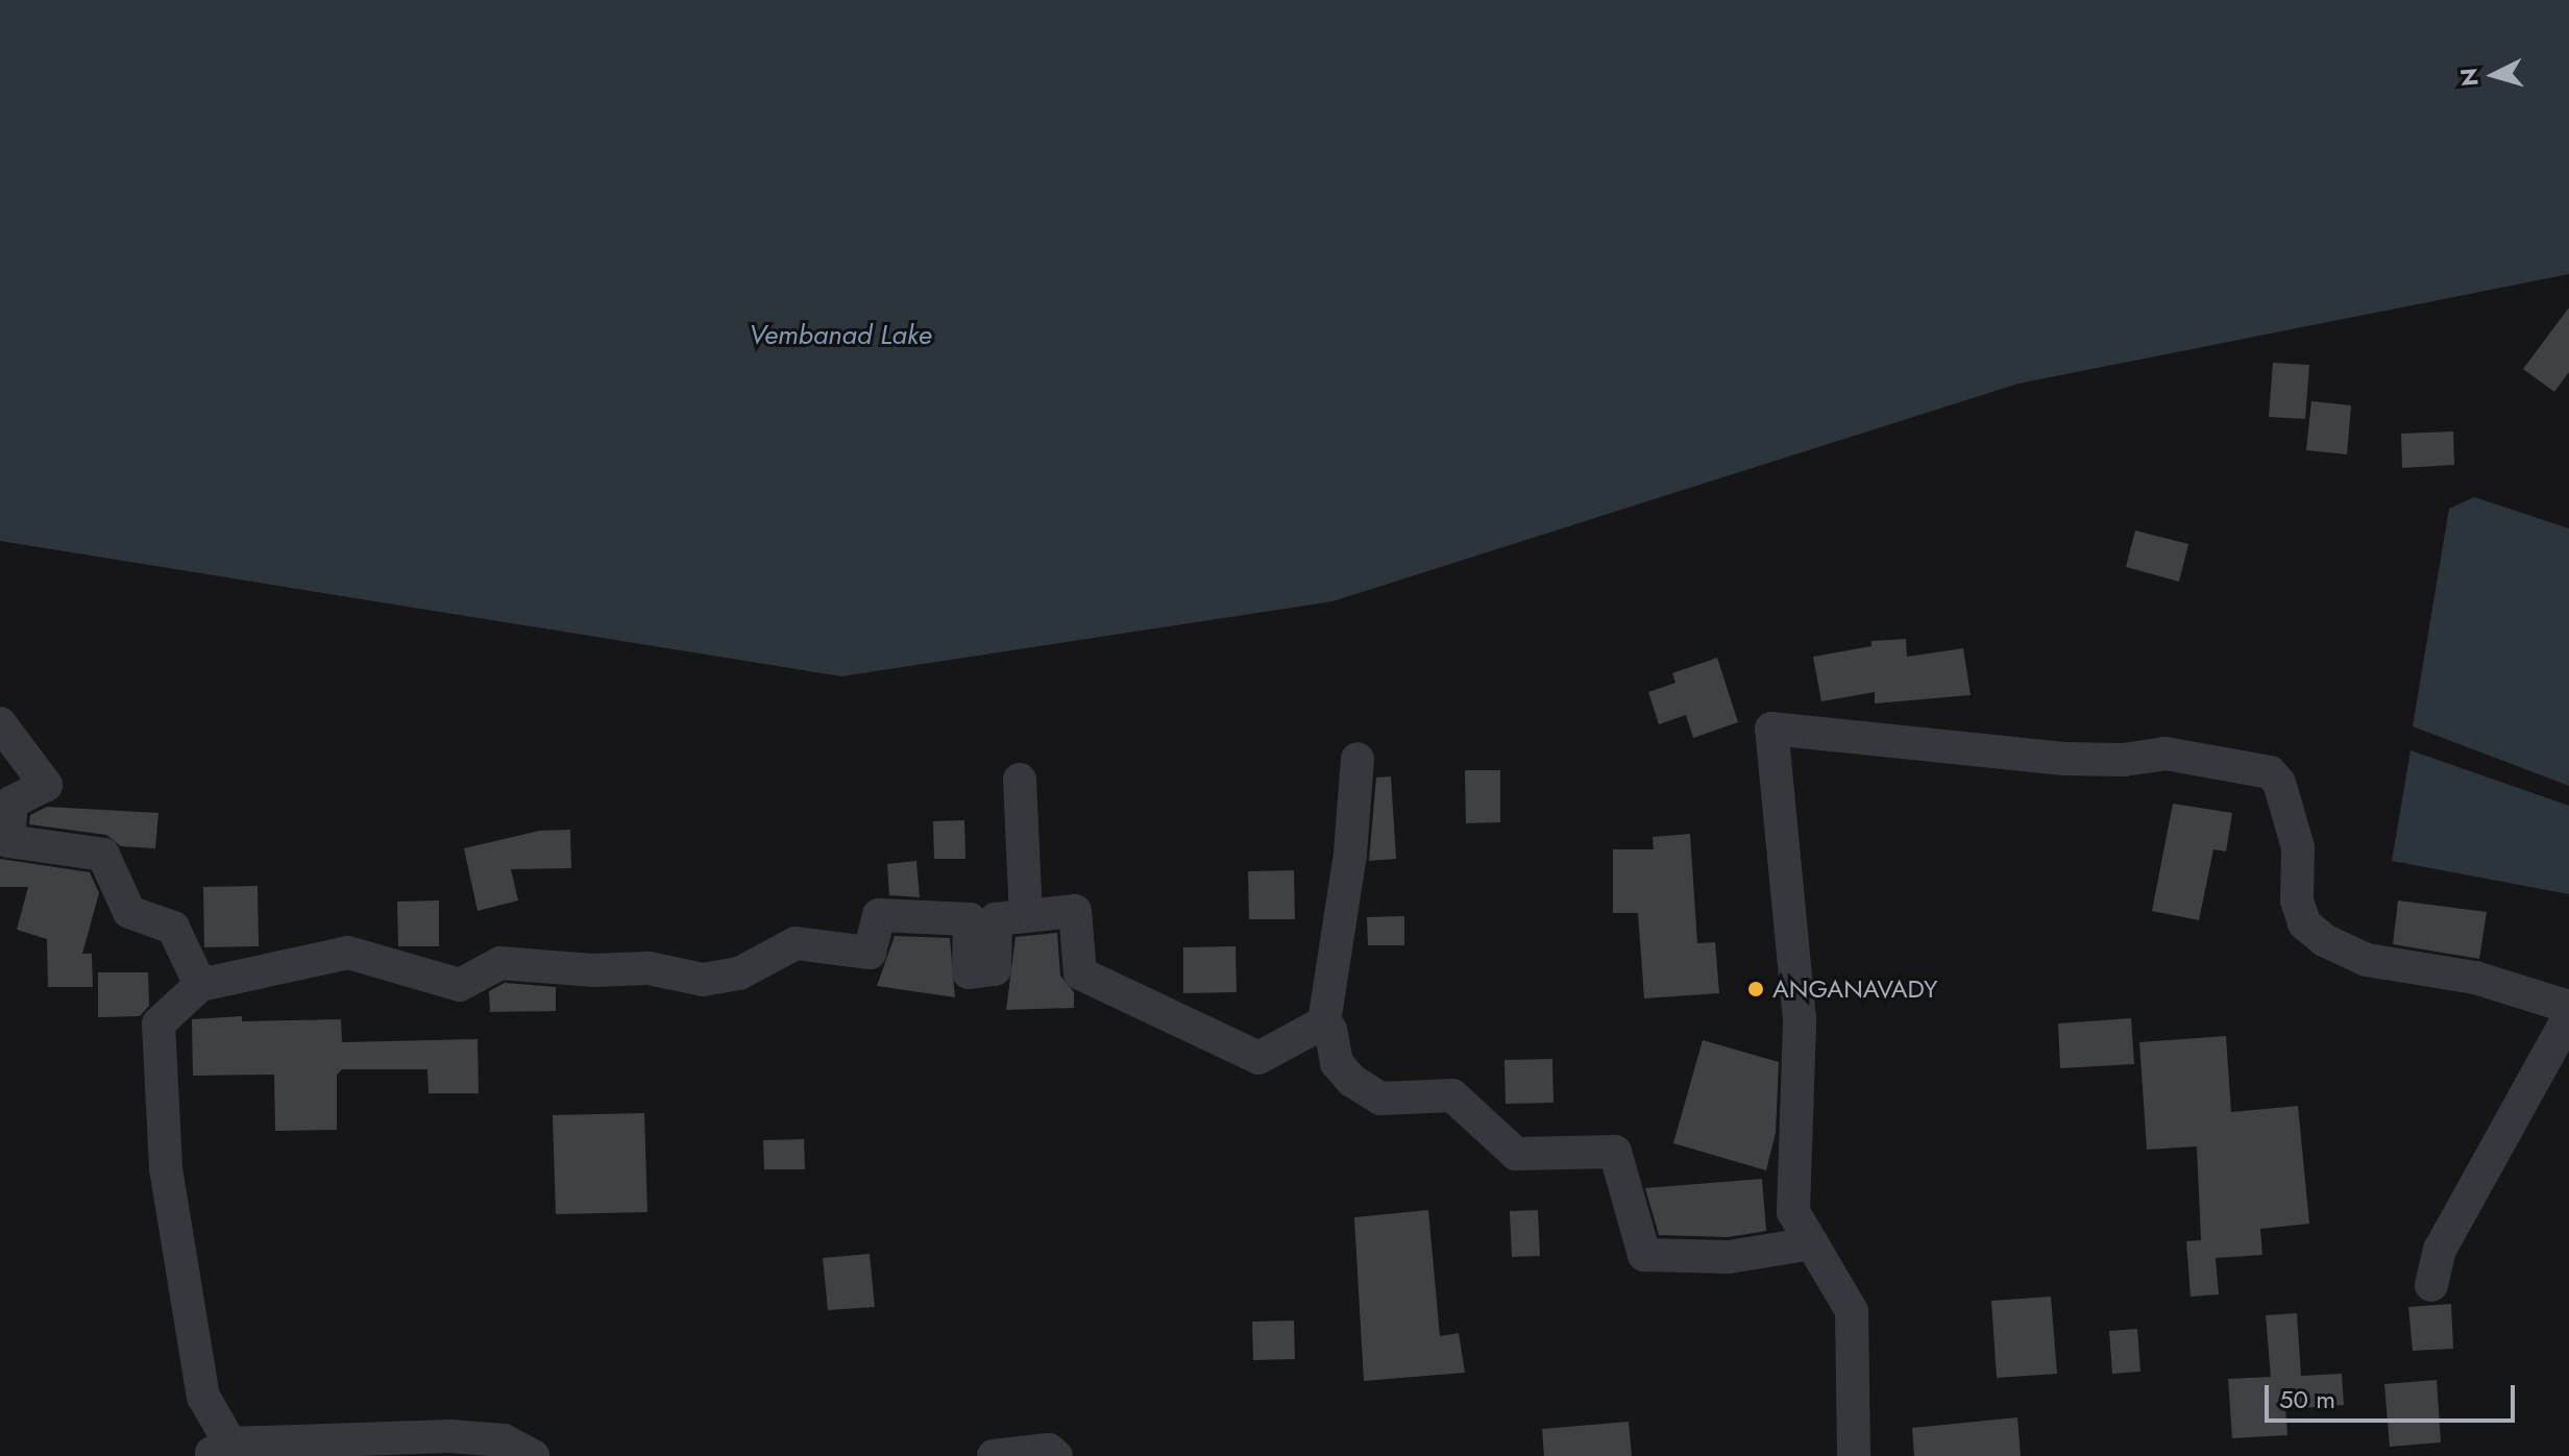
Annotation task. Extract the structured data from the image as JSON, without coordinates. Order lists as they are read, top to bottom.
{
  "water": ["Vembanad Lake"],
  "places": ["ANGANAVADY"],
  "scale_bar": "50 m",
  "north": "left"
}
